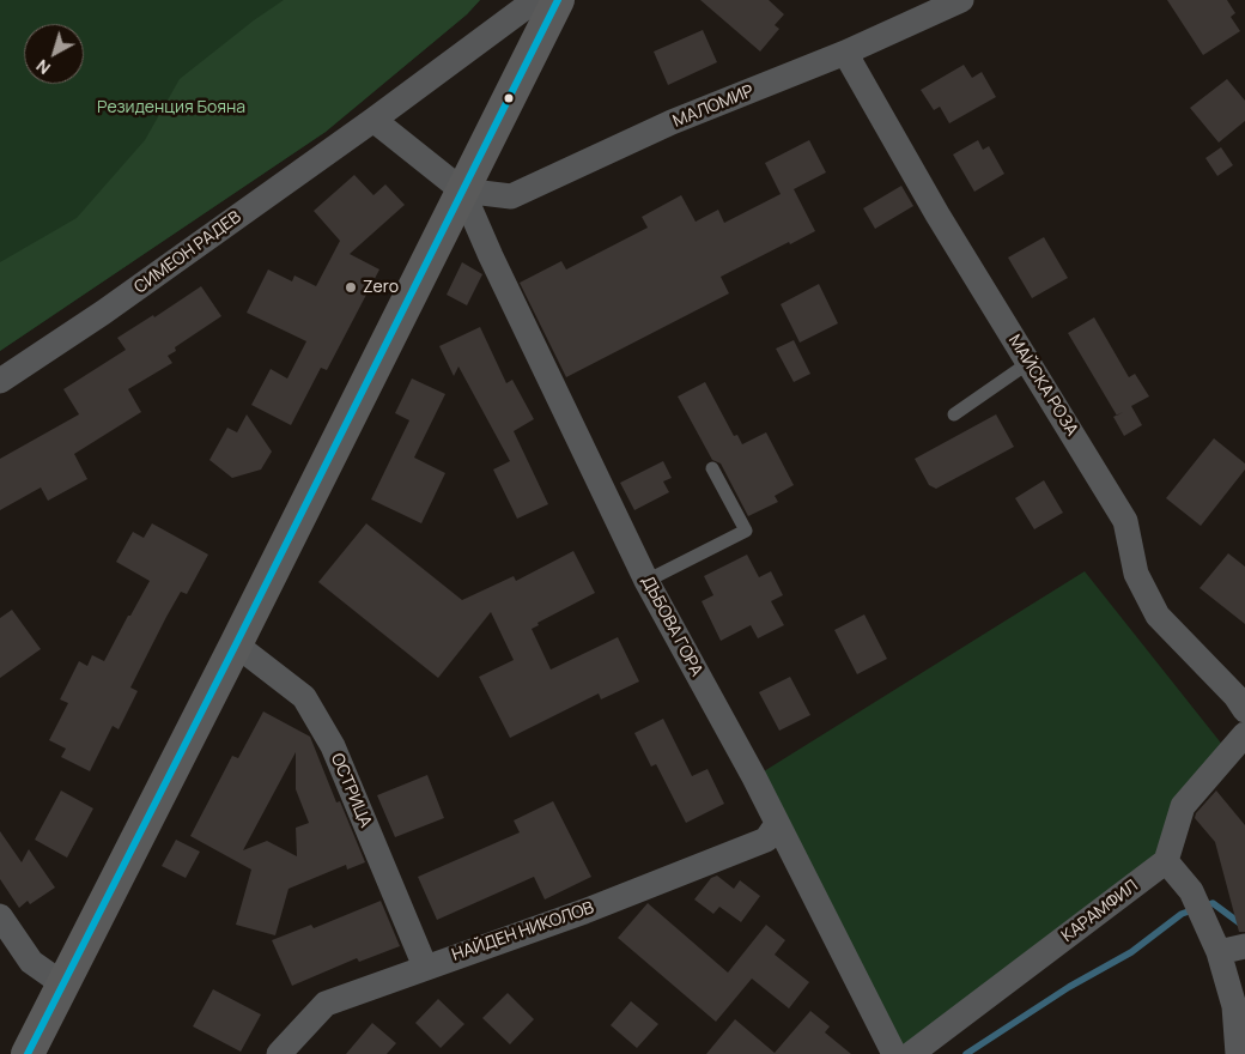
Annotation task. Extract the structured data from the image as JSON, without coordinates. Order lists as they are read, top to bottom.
{
  "streets": {
    "street": [
      "МАЛОМИР",
      "СИМЕОН РАДЕВ",
      "МАЙСКА РОЗА",
      "ДЪБОВА ГОРА",
      "ОСТРИЦА",
      "КАРАМФИЛ",
      "НАЙДЕН НИКОЛОВ"
    ]
  },
  "crossings": [
    ["МАЛОМИР", "МАЙСКА РОЗА"],
    ["МАЛОМИР", "ДЪБОВА ГОРА"],
    ["ДЪБОВА ГОРА", "НАЙДЕН НИКОЛОВ"],
    ["ОСТРИЦА", "НАЙДЕН НИКОЛОВ"]
  ],
  "parks": ["Резиденция Бояна"],
  "places": ["Zero"],
  "north": "bottom left"
}
